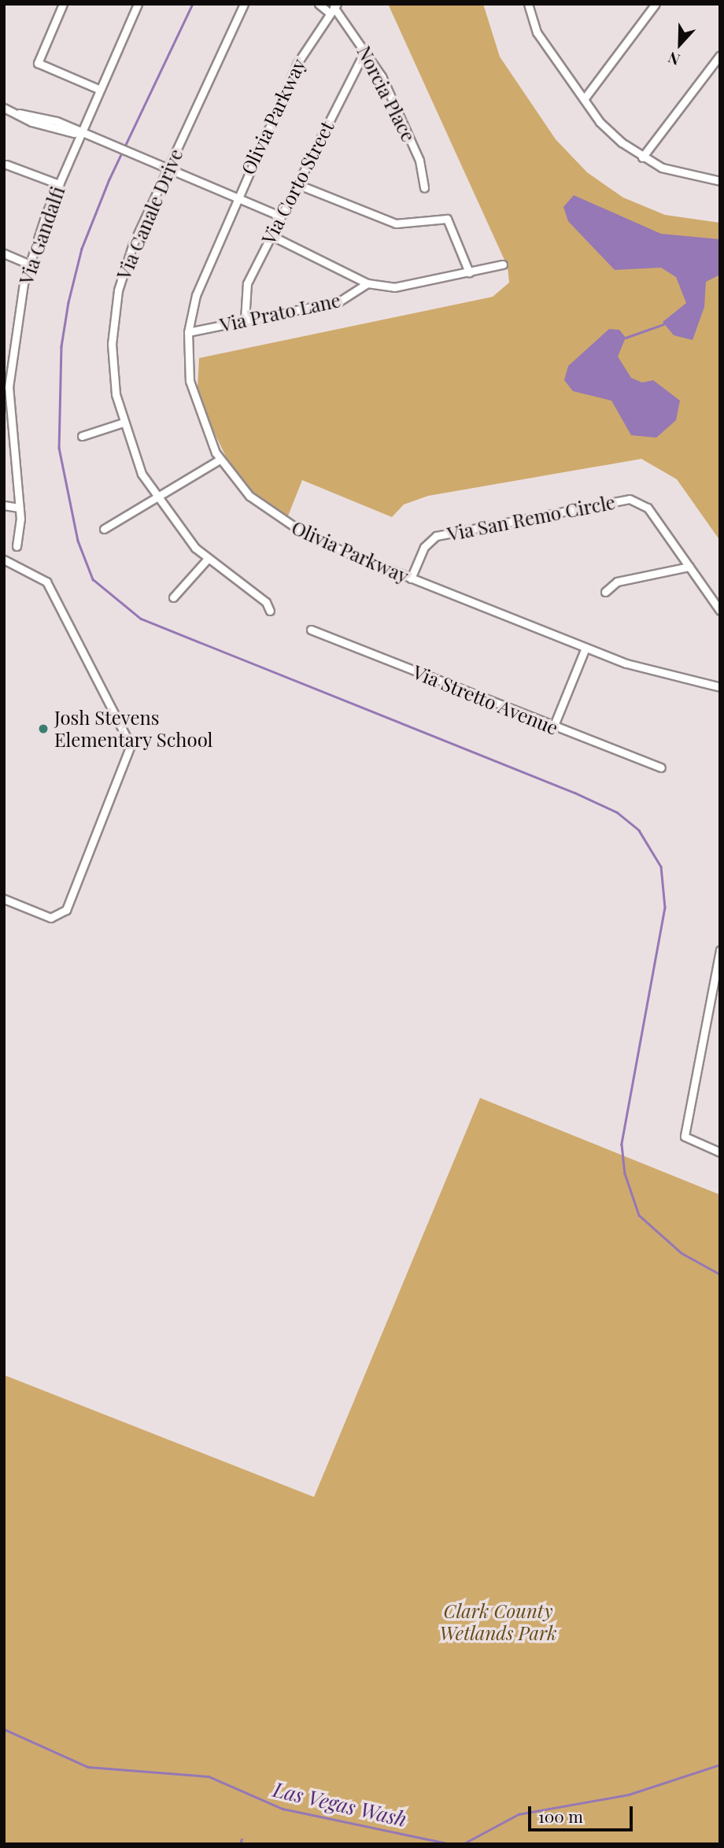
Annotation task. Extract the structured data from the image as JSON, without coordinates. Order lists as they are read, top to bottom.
{
  "streets": {
    "street": [
      "Norcia Place",
      "Olivia Parkway",
      "Via Corto Street",
      "Via Canale Drive",
      "Via Gandalfi",
      "Via Prato Lane",
      "Via San Remo Circle",
      "Via Stretto Avenue"
    ]
  },
  "crossings": [
    ["Norcia Place", "Olivia Parkway"],
    ["Norcia Place", "Via Corto Street"],
    ["Olivia Parkway", "Via Prato Lane"],
    ["Olivia Parkway", "Via San Remo Circle"],
    ["Via Corto Street", "Via Prato Lane"]
  ],
  "water": ["Las Vegas Wash"],
  "parks": ["Clark County Wetlands Park"],
  "places": ["Josh Stevens Elementary School"],
  "scale_bar": "100 m",
  "north": "bottom"
}
